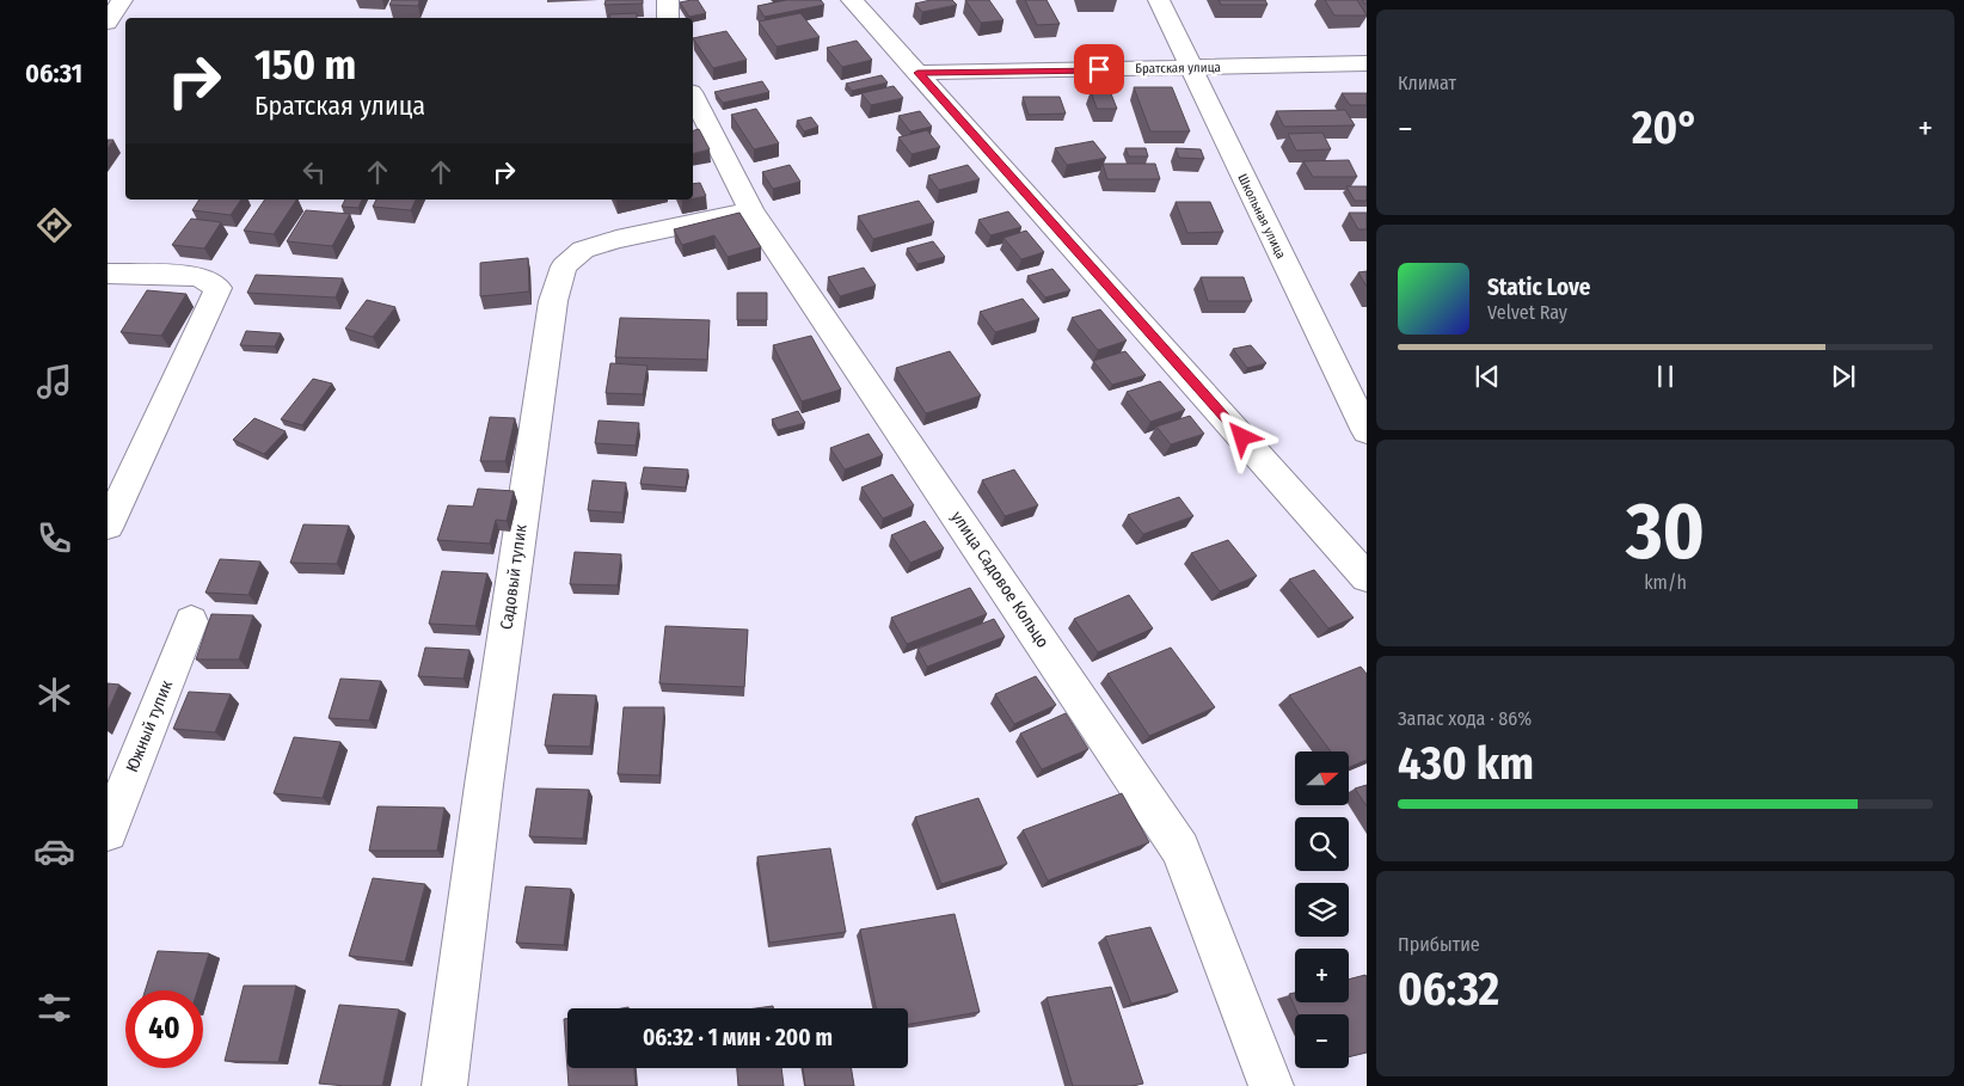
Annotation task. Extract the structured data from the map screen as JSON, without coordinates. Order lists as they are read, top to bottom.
{
  "streets": {
    "street": [
      "Братская улица",
      "Школьная улица",
      "Садовый тупик",
      "улица Садовое Кольцо",
      "Южный тупик"
    ]
  },
  "crossings": [
    ["Братская улица", "Школьная улица"],
    ["Садовый тупик", "улица Садовое Кольцо"]
  ],
  "north": "right",
  "page": {
    "tabs": "06:31",
    "tile": [
      "Климат",
      ["30", "km/h"],
      ["Запас хода · 86%", "430 km"],
      ["Прибытие", "06:32"]
    ],
    "turn": ["150 m", "Братская улица"],
    "heat": ["−", "20°", "+"],
    "song": ["Static Love", "Velvet Ray"],
    "map_buttons": ["+", "−"],
    "limit": "40",
    "trip": "06:32 · 1 мин · 200 m"
  }
}
